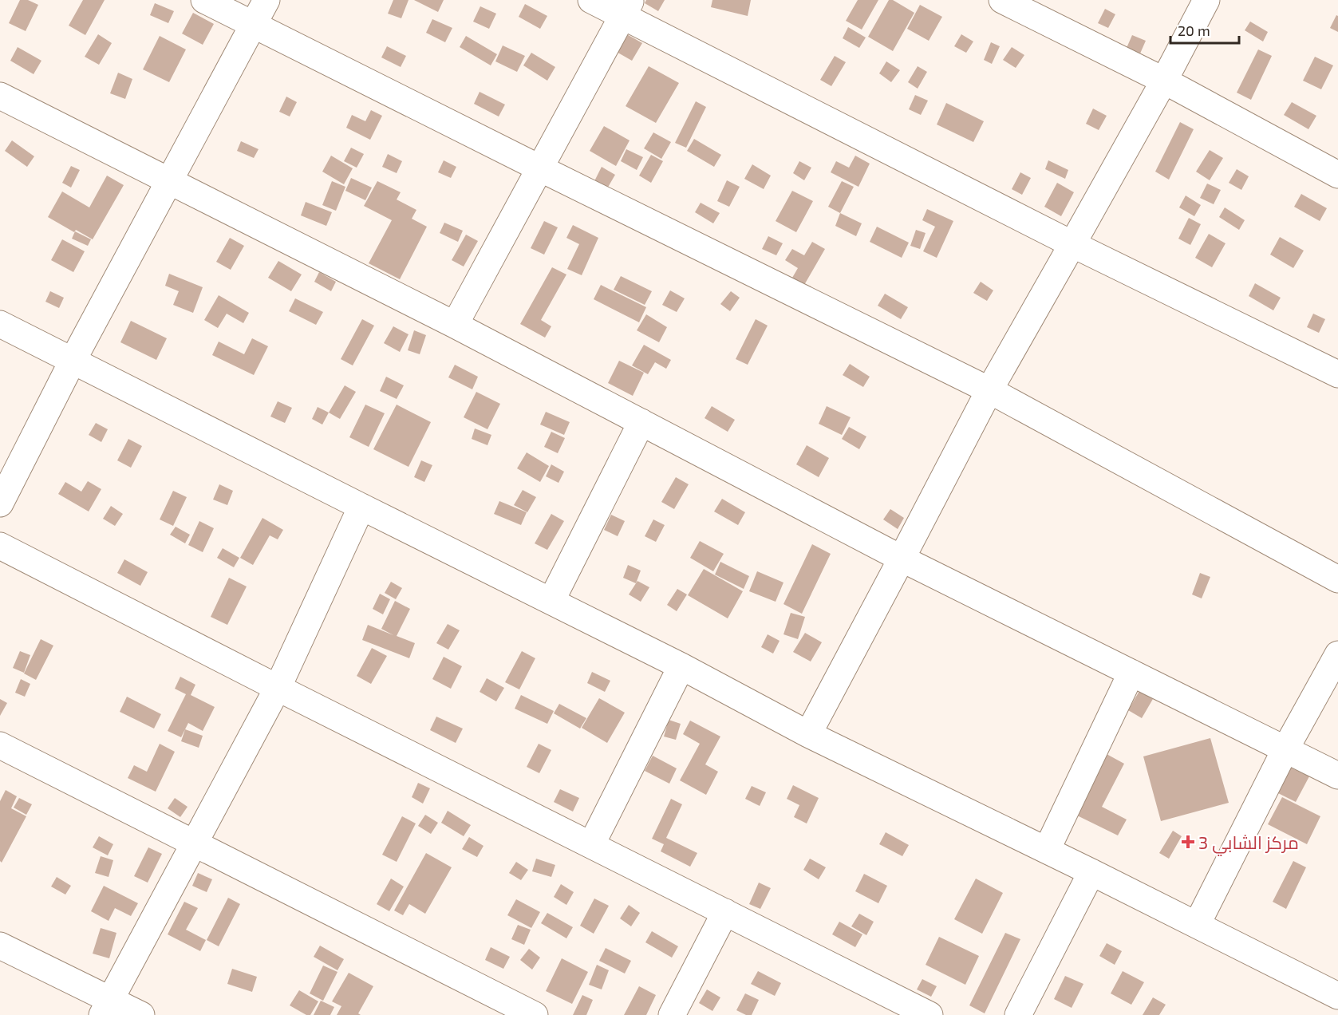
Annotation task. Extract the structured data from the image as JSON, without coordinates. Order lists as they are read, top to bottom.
{
  "places": {
    "health": ["مركز الشابي 3"]
  },
  "scale_bar": "20 m"
}
